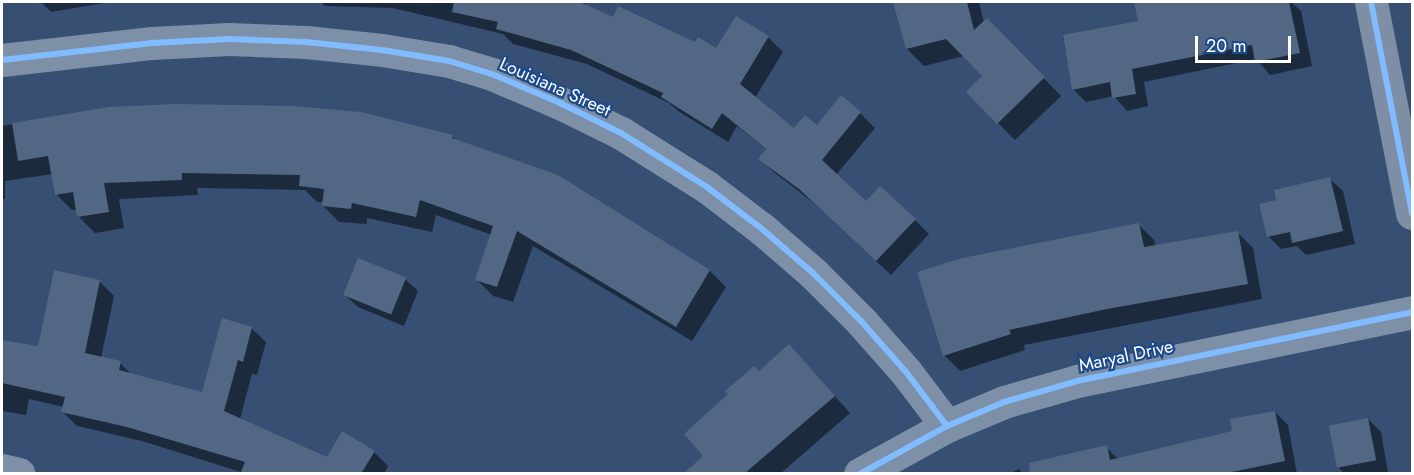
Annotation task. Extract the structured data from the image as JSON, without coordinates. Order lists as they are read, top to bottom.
{
  "streets": {
    "street": ["Louisiana Street", "Maryal Drive"]
  },
  "crossings": [
    ["Louisiana Street", "Maryal Drive"]
  ],
  "scale_bar": "20 m"
}
